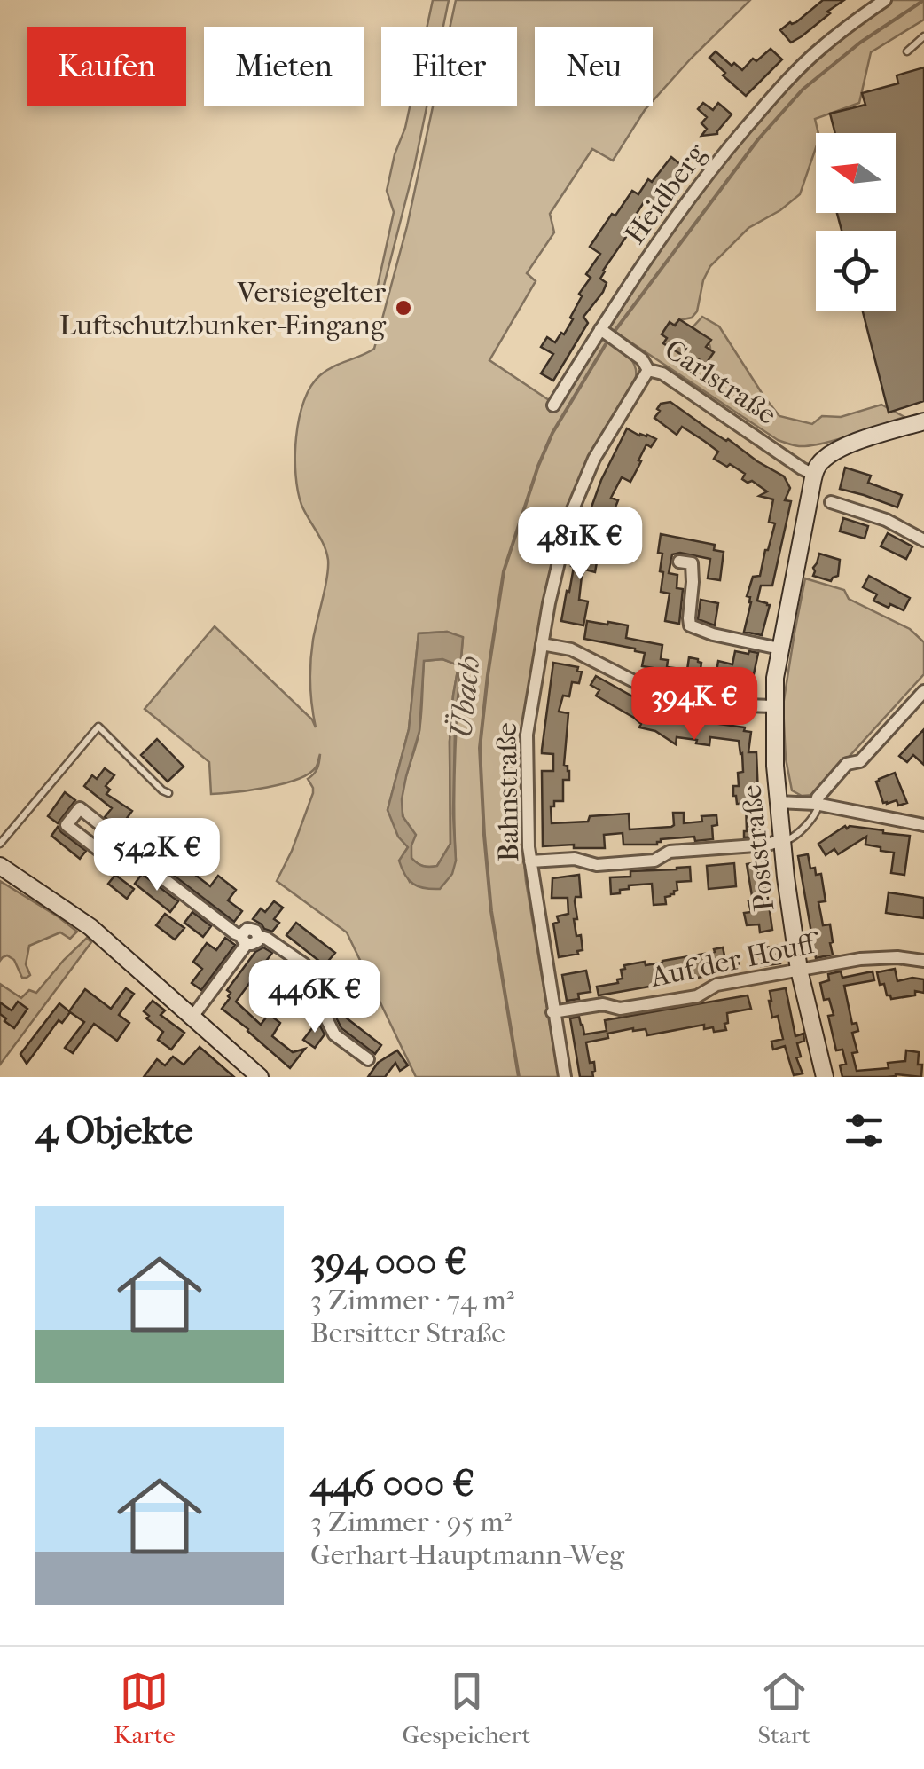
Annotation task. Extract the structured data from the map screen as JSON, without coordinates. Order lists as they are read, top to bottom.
{
  "streets": {
    "main road": ["Poststraße"],
    "street": [
      "Heidberg",
      "Carlstraße",
      "Bahnstraße",
      "Auf der Houff"
    ]
  },
  "crossings": [
    ["Heidberg", "Carlstraße"],
    ["Carlstraße", "Bahnstraße"],
    ["Carlstraße", "Poststraße"],
    ["Bahnstraße", "Auf der Houff"],
    ["Poststraße", "Auf der Houff"]
  ],
  "water": ["Übach"],
  "places": ["Versiegelter Luftschutzbunker-Eingang"],
  "north": "left",
  "page": {
    "chip": [
      "Kaufen",
      "Mieten",
      "Filter",
      "Neu"
    ],
    "price": [
      "481K €",
      "394K €",
      "542K €",
      "446K €"
    ],
    "heading": "4 Objekte",
    "list": [
      {
        "name": "394 000 €",
        "note": "3 Zimmer · 74 m² · Bersitter Straße"
      },
      {
        "name": "446 000 €",
        "note": "3 Zimmer · 95 m² · Gerhart-Hauptmann-Weg"
      }
    ],
    "tabs": ["Karte", "Gespeichert", "Start"]
  }
}
